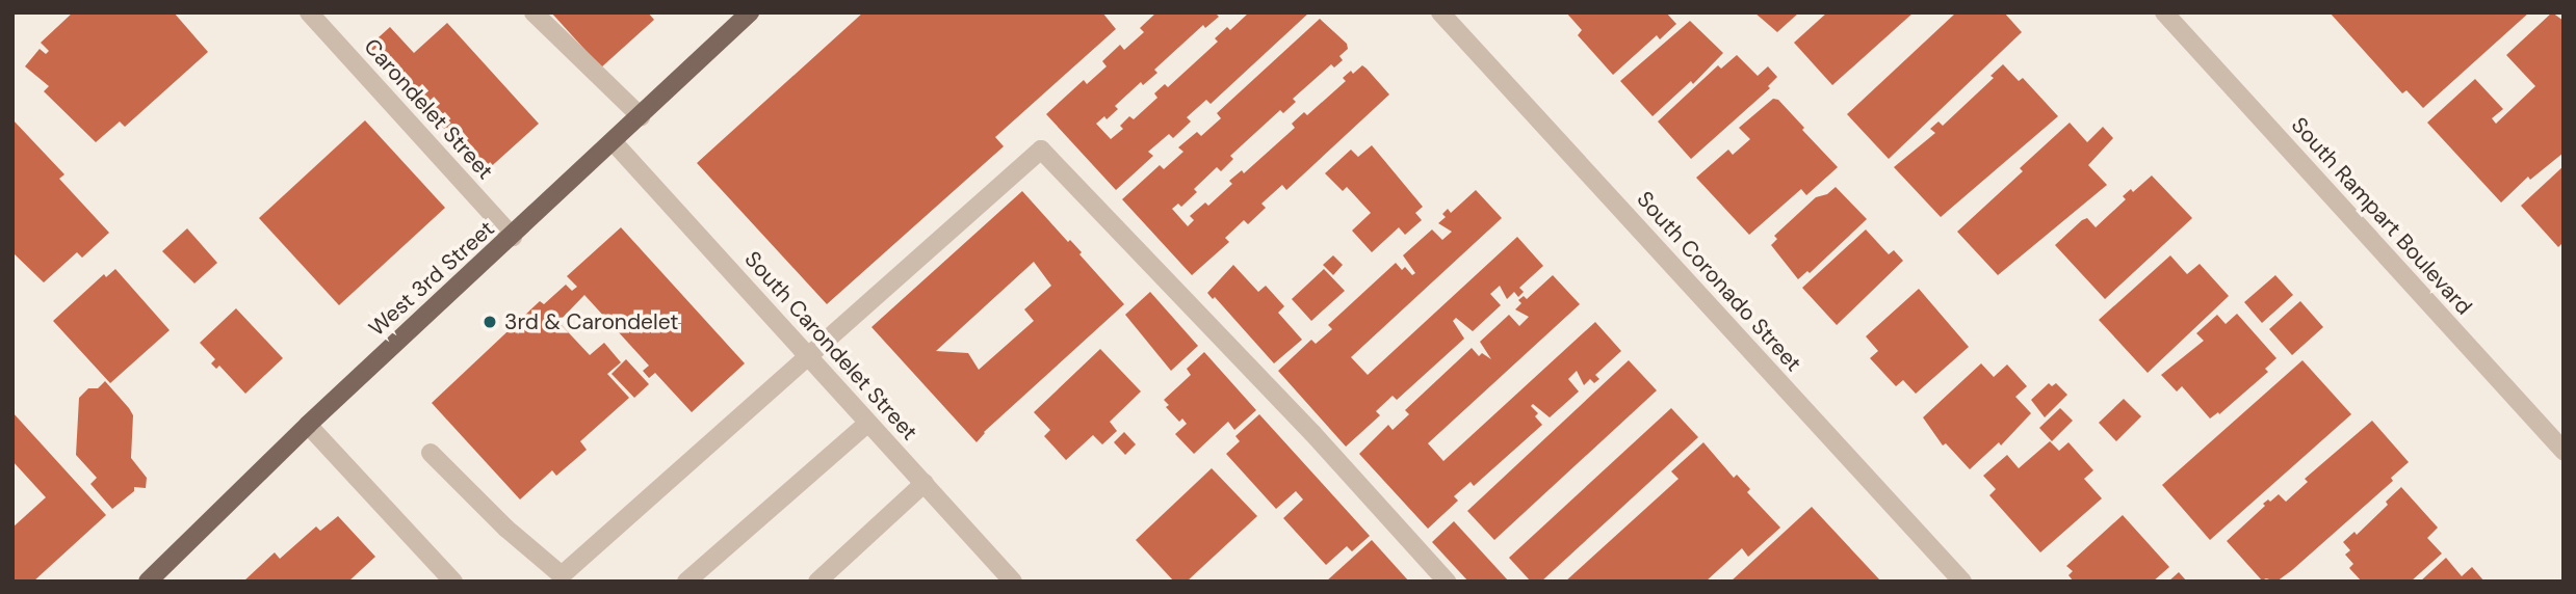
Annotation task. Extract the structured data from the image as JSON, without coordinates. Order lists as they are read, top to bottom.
{
  "streets": {
    "main road": ["West 3rd Street"],
    "street": [
      "Carondelet Street",
      "South Rampart Boulevard",
      "South Coronado Street",
      "South Carondelet Street"
    ]
  },
  "crossings": [
    ["Carondelet Street", "West 3rd Street"],
    ["West 3rd Street", "South Carondelet Street"]
  ],
  "places": ["3rd & Carondelet"]
}
